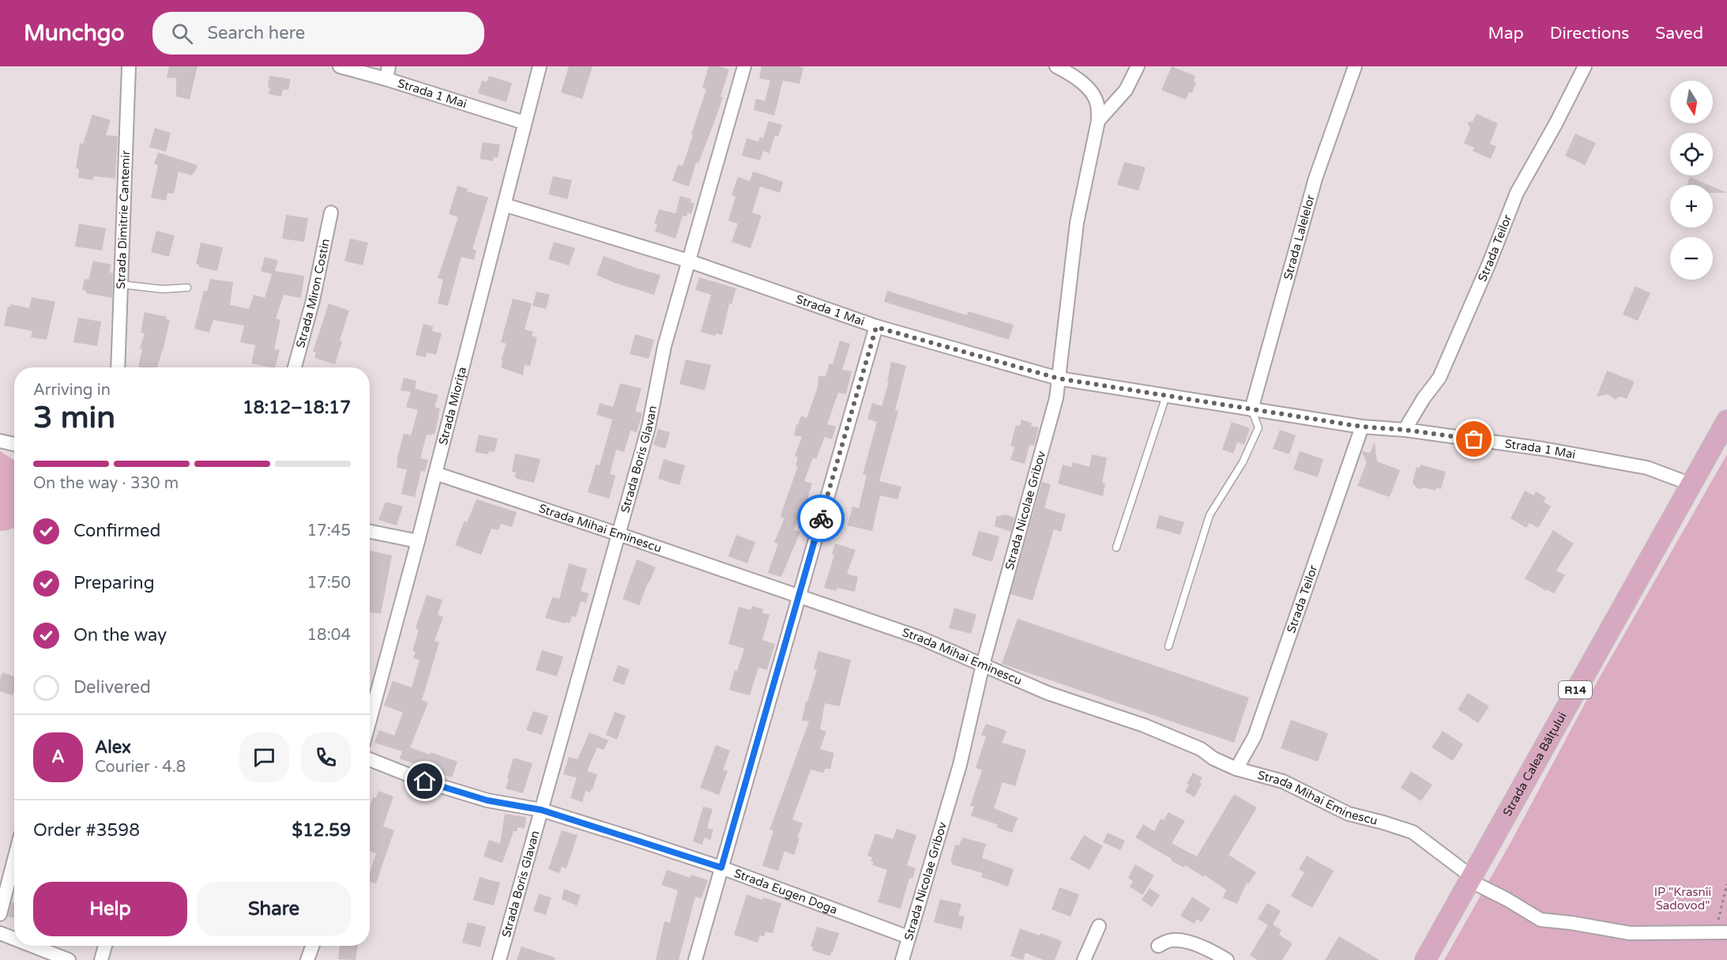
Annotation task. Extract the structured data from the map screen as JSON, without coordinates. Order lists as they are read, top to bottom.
{
  "streets": {
    "main road": ["R14", "Strada Calea Bălțului"],
    "street": [
      "Strada 1 Mai",
      "Strada Dimitrie Cantemir",
      "Strada Lalelelor",
      "Strada Teilor",
      "Strada Miron Costin",
      "Strada Miorița",
      "Strada Boris Glavan",
      "Strada Nicolae Gribov",
      "Strada Mihai Eminescu",
      "Strada Eugen Doga"
    ]
  },
  "crossings": [
    ["Strada 1 Mai", "Strada Lalelelor"],
    ["Strada 1 Mai", "Strada Teilor"],
    ["Strada 1 Mai", "Strada Miorița"],
    ["Strada 1 Mai", "Strada Boris Glavan"],
    ["Strada 1 Mai", "Strada Nicolae Gribov"],
    ["Strada 1 Mai", "Strada Calea Bălțului"],
    ["Strada Teilor", "Strada Mihai Eminescu"],
    ["Strada Miorița", "Strada Mihai Eminescu"],
    ["Strada Boris Glavan", "Strada Mihai Eminescu"],
    ["Strada Boris Glavan", "Strada Eugen Doga"],
    ["Strada Nicolae Gribov", "Strada Mihai Eminescu"],
    ["Strada Nicolae Gribov", "Strada Eugen Doga"],
    ["Strada Mihai Eminescu", "Strada Calea Bălțului"]
  ],
  "parks": ["IP \"Krasnîi Sadovod\""],
  "north": "bottom",
  "page": {
    "header": "Munchgo",
    "search": "Search here",
    "nav": ["Map", "Directions", "Saved"],
    "map_buttons": ["+", "−"],
    "heading": ["3 min", "Arriving in", "18:12–18:17"],
    "panel": [
      "Alex",
      "Courier · 4.8",
      "Order #3598",
      "$12.59"
    ],
    "bar": "On the way · 330 m",
    "list": [
      ["Confirmed", "17:45"],
      ["Preparing", "17:50"],
      ["On the way", "18:04"],
      "Delivered"
    ],
    "round": "A",
    "buttons": ["Help", "Share"]
  }
}
